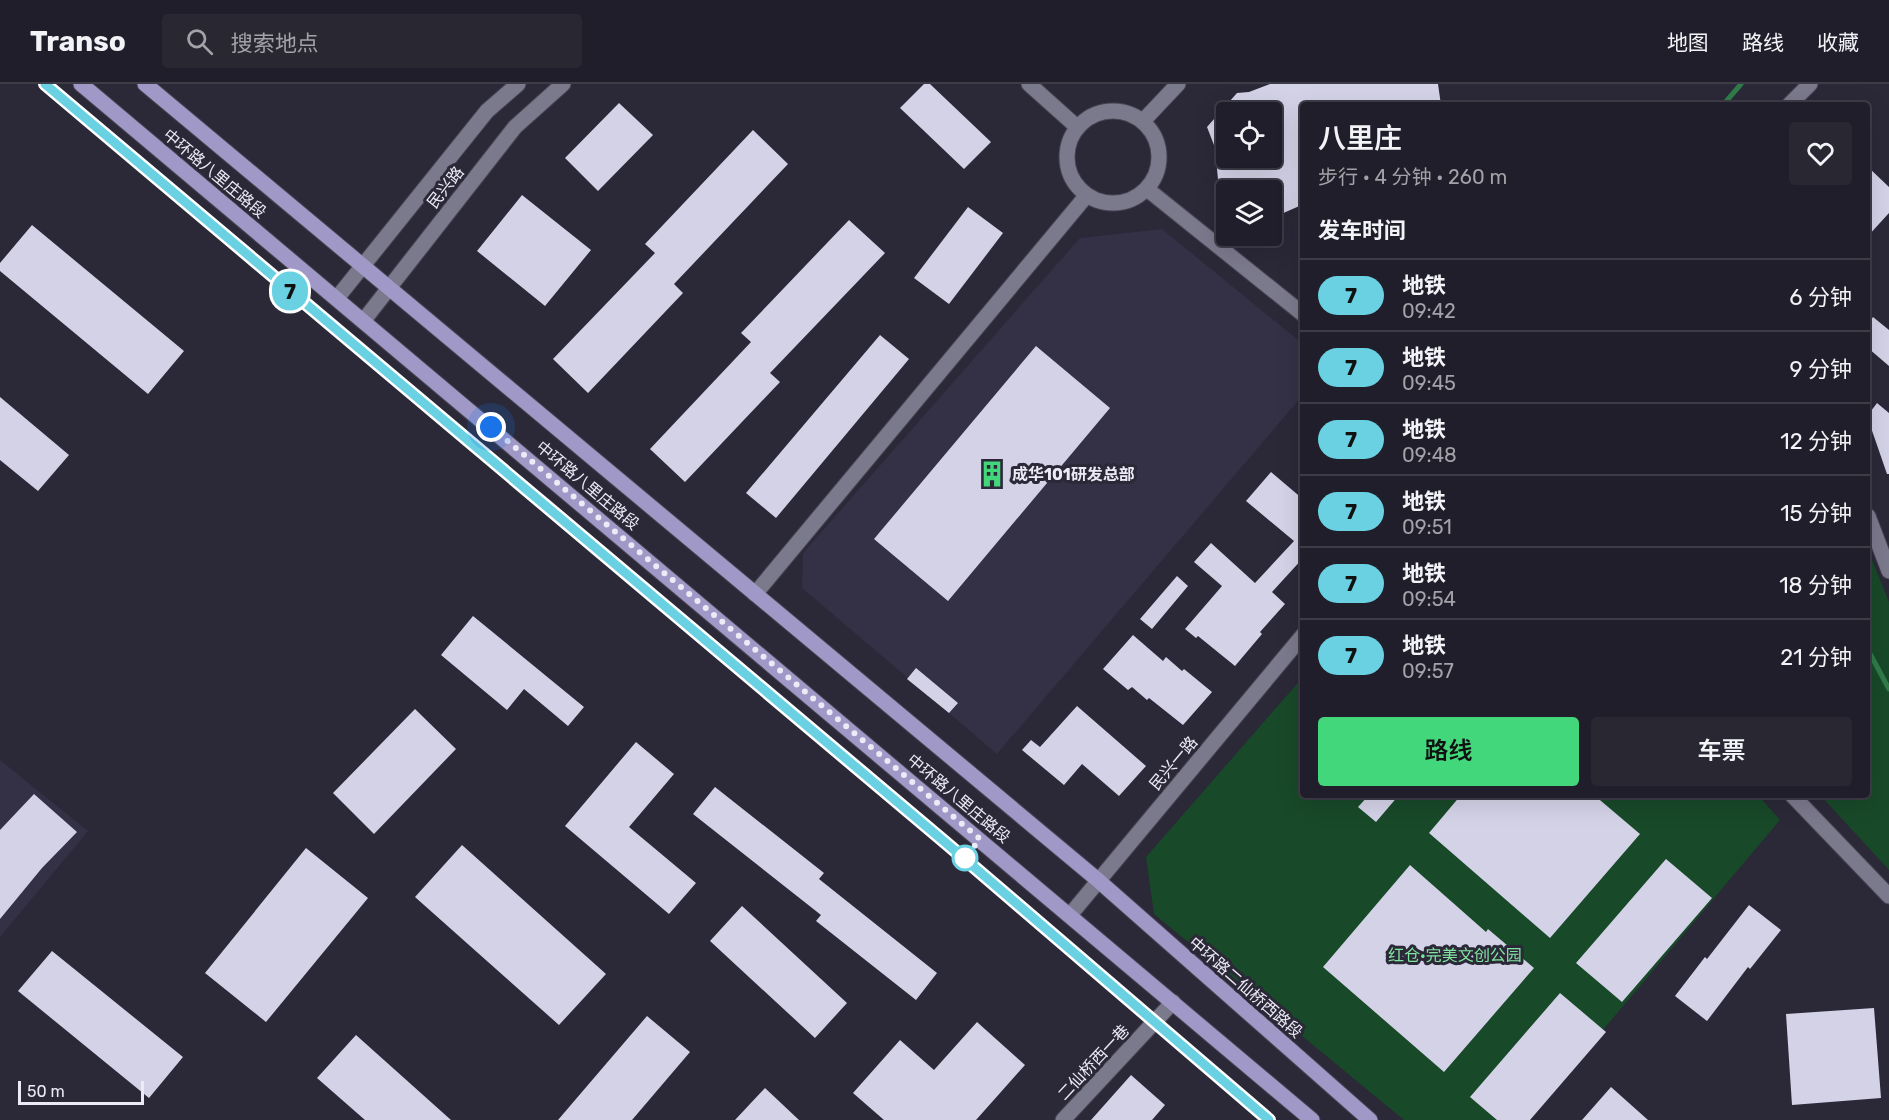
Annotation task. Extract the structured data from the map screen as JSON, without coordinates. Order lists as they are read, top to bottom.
{
  "streets": {
    "main road": ["中环路八里庄路段", "中环路二仙桥西路段"],
    "street": ["民兴路", "民兴一路", "二仙桥西一巷"]
  },
  "crossings": [
    ["中环路八里庄路段", "民兴路"],
    ["中环路八里庄路段", "民兴一路"],
    ["中环路八里庄路段", "中环路二仙桥西路段"],
    ["民兴一路", "中环路二仙桥西路段"]
  ],
  "parks": ["红仓·完美文创公园"],
  "places": {
    "building": ["成华101研发总部"]
  },
  "lines": ["metro line 7"],
  "scale_bar": "50 m",
  "page": {
    "header": "Transo",
    "search": "搜索地点",
    "nav": ["地图", "路线", "收藏"],
    "on_map": "7",
    "heading": [
      ["八里庄", "步行 · 4 分钟 · 260 m"],
      "发车时间"
    ],
    "list": [
      {
        "mark": "7",
        "name": "地铁",
        "note": "09:42",
        "value": "6 分钟"
      },
      {
        "mark": "7",
        "name": "地铁",
        "note": "09:45",
        "value": "9 分钟"
      },
      {
        "mark": "7",
        "name": "地铁",
        "note": "09:48",
        "value": "12 分钟"
      },
      {
        "mark": "7",
        "name": "地铁",
        "note": "09:51",
        "value": "15 分钟"
      },
      {
        "mark": "7",
        "name": "地铁",
        "note": "09:54",
        "value": "18 分钟"
      },
      {
        "mark": "7",
        "name": "地铁",
        "note": "09:57",
        "value": "21 分钟"
      }
    ],
    "buttons": ["路线", "车票"],
    "scale": "50 m"
  }
}
